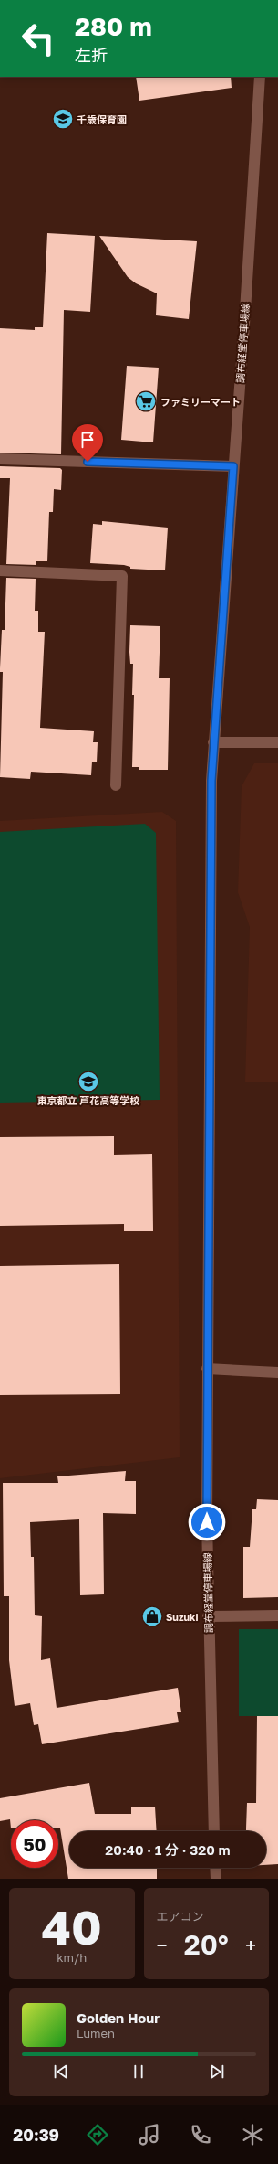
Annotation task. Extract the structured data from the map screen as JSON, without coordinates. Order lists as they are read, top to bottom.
{
  "streets": {
    "main road": ["調布経堂停車場線"]
  },
  "places": {
    "school or university": ["千歳保育園", "東京都立 芦花高等学校"],
    "supermarket": ["ファミリーマート"],
    "shop": ["Suzuki"]
  },
  "page": {
    "turn": ["280 m", "左折"],
    "limit": "50",
    "trip": "20:40 · 1 分 · 320 m",
    "tile": [
      ["40", "km/h"],
      "エアコン"
    ],
    "heat": ["−", "20°", "+"],
    "song": ["Golden Hour", "Lumen"],
    "tabs": "20:39"
  }
}
